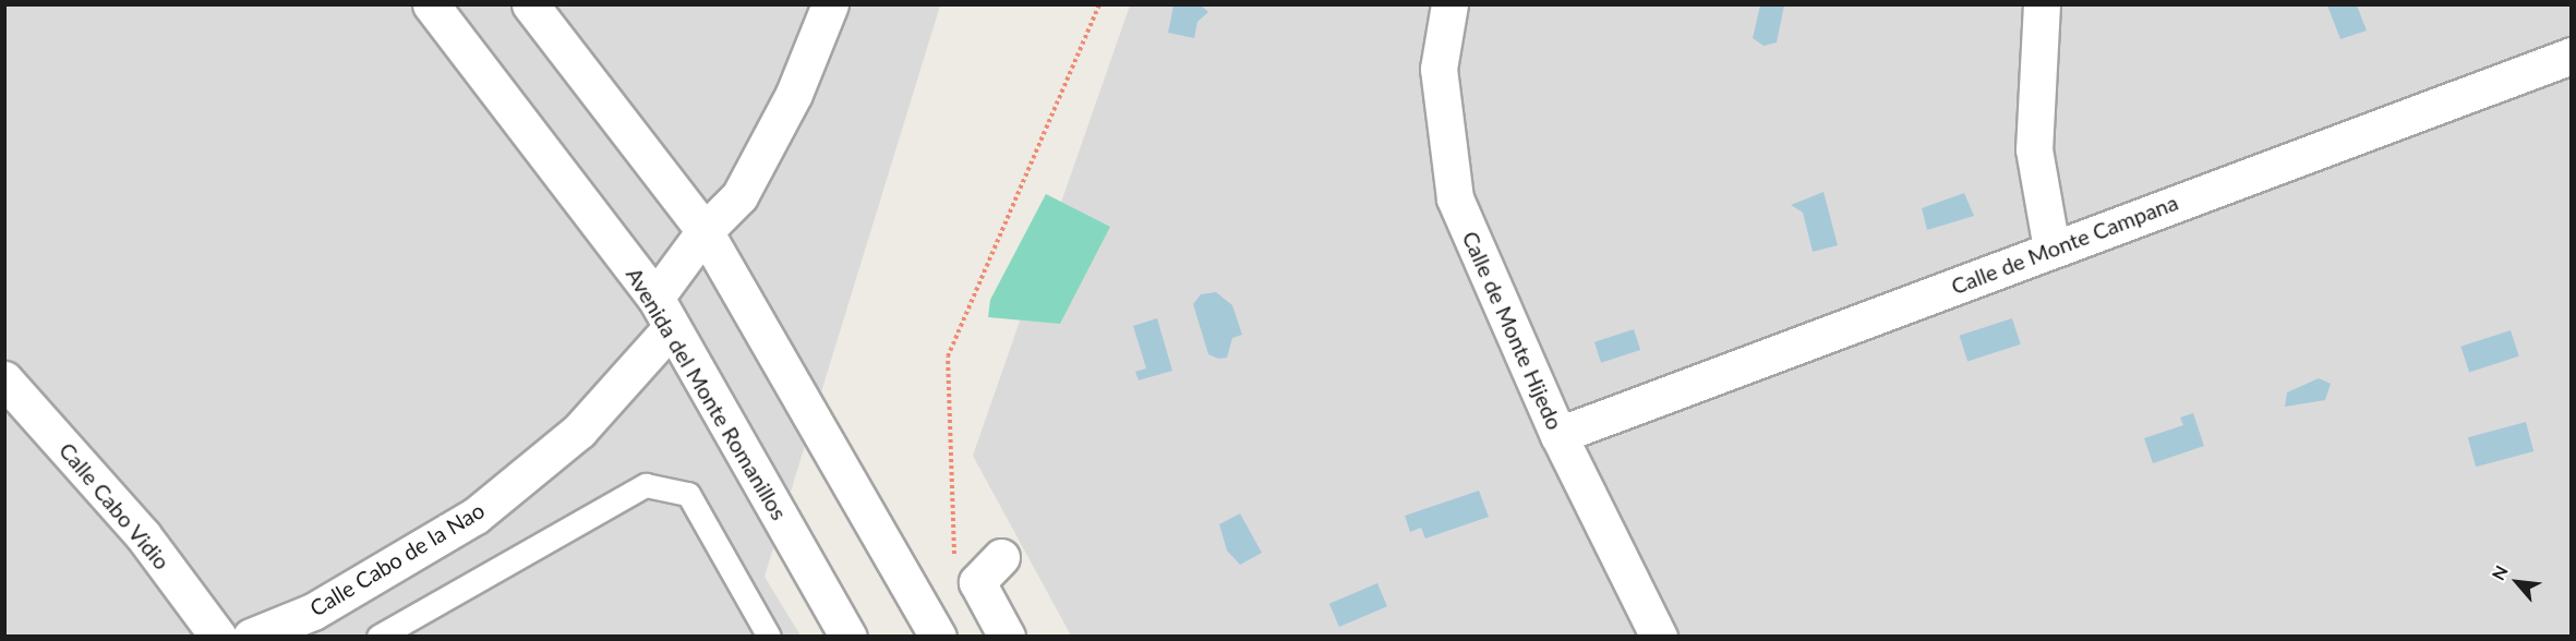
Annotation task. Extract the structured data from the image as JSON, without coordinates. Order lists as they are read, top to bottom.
{
  "streets": {
    "street": [
      "Calle de Monte Campana",
      "Calle de Monte Hijedo",
      "Avenida del Monte Romanillos",
      "Calle Cabo Vidio",
      "Calle Cabo de la Nao"
    ]
  },
  "crossings": [
    ["Calle de Monte Campana", "Calle de Monte Hijedo"],
    ["Avenida del Monte Romanillos", "Calle Cabo de la Nao"]
  ],
  "north": "top left"
}
